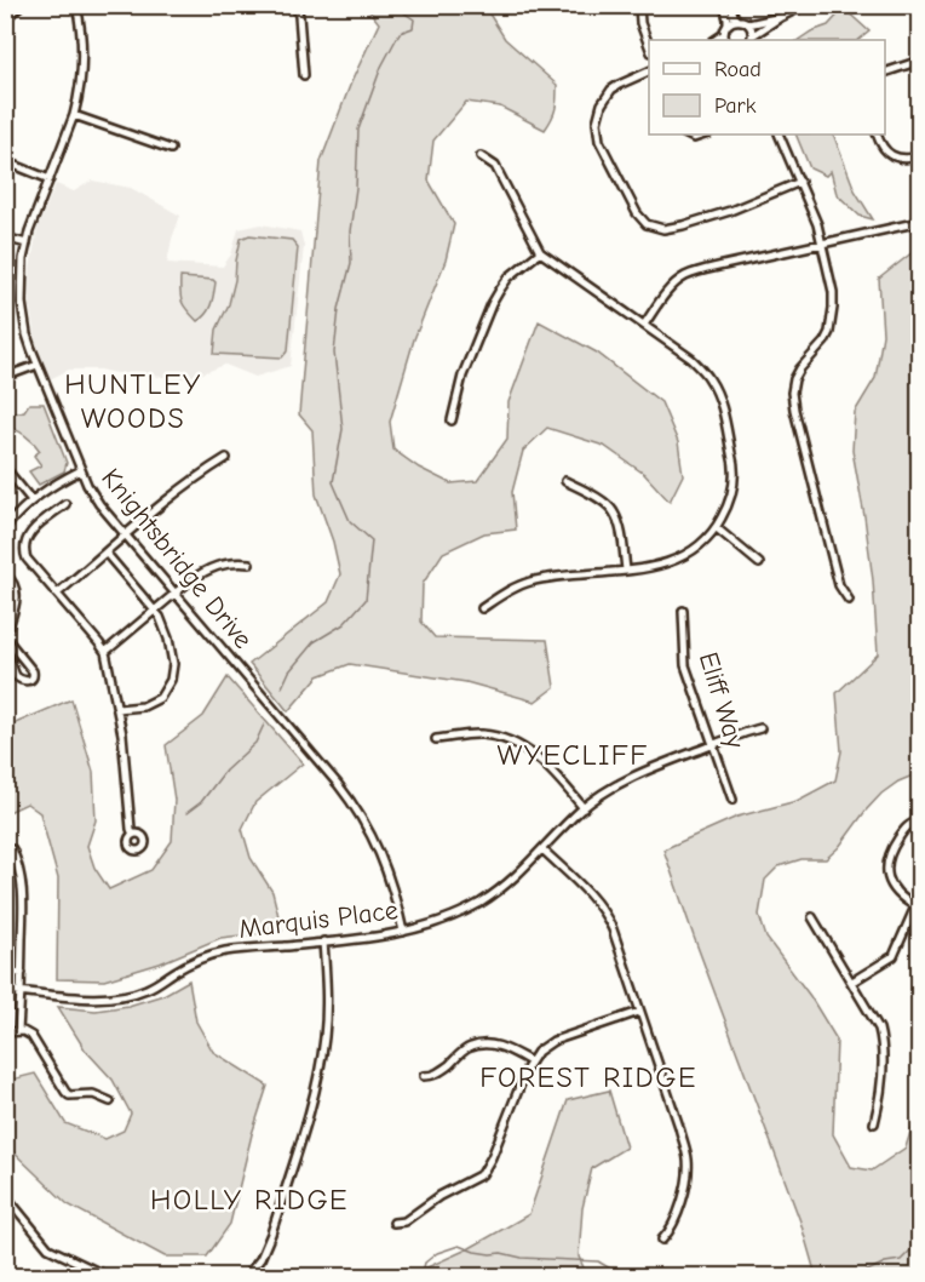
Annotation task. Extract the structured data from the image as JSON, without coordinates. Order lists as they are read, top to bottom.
{
  "streets": {
    "street": ["Knightsbridge Drive", "Eliff Way", "Marquis Place"]
  },
  "crossings": [
    ["Knightsbridge Drive", "Marquis Place"],
    ["Eliff Way", "Marquis Place"]
  ],
  "districts": [
    "HUNTLEY WOODS",
    "WYECLIFF",
    "FOREST RIDGE",
    "HOLLY RIDGE"
  ],
  "legend": ["Road", "Park"]
}
